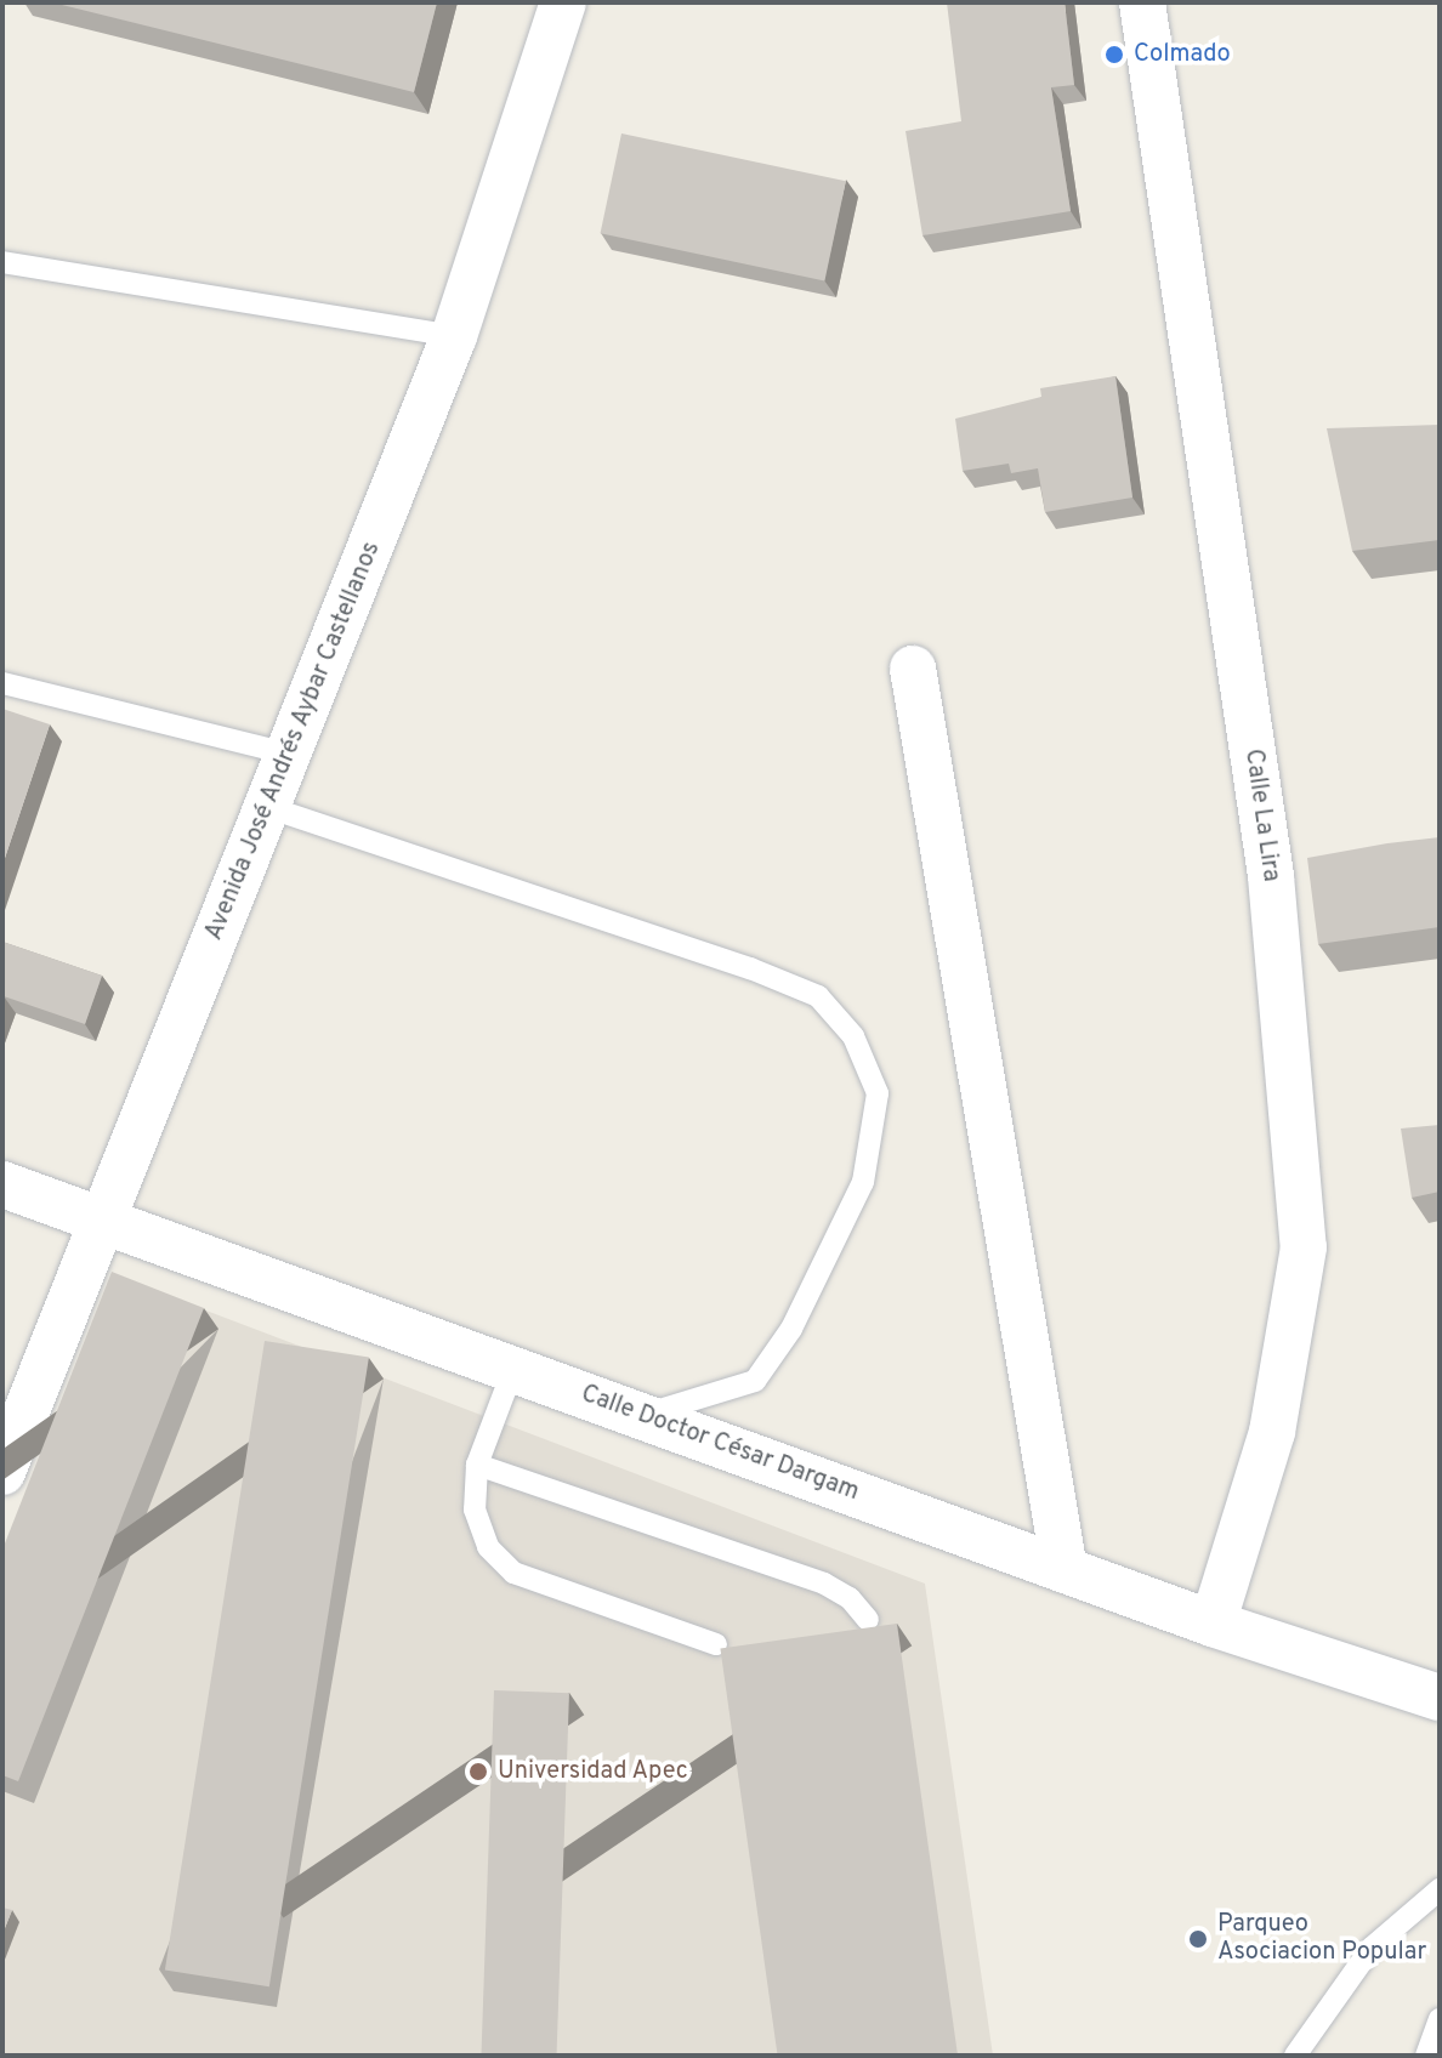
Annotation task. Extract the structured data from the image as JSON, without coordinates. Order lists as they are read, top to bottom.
{
  "streets": {
    "street": ["Avenida José Andrés Aybar Castellanos", "Calle La Lira", "Calle Doctor César Dargam"]
  },
  "crossings": [
    ["Avenida José Andrés Aybar Castellanos", "Calle Doctor César Dargam"],
    ["Calle La Lira", "Calle Doctor César Dargam"]
  ],
  "places": ["Colmado", "Universidad Apec", "Parqueo Asociacion Popular"]
}
